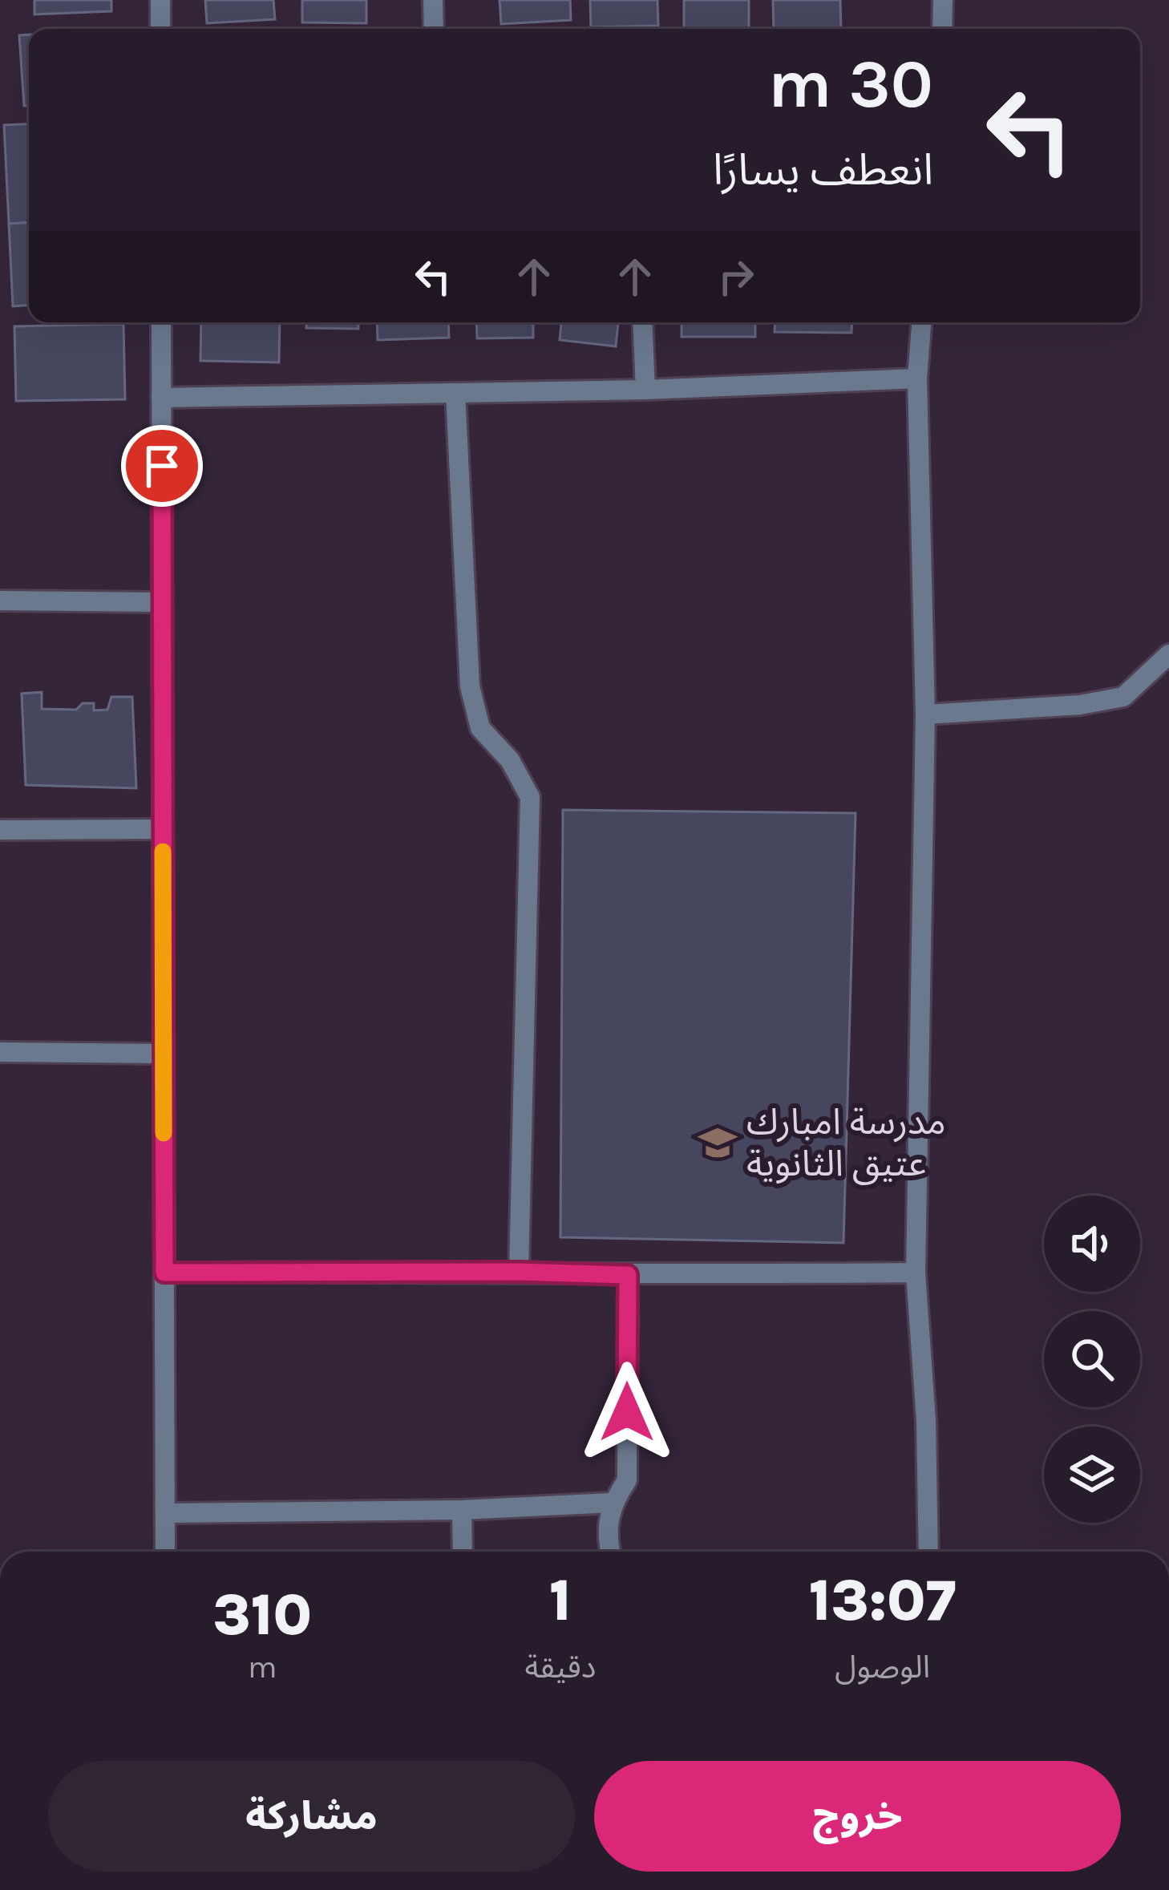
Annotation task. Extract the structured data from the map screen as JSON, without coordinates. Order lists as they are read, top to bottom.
{
  "places": {
    "school or university": ["مدرسة امبارك عتيق الثانوية"]
  },
  "page": {
    "turn": ["30 m", "انعطف يسارًا"],
    "eta": [
      "13:07",
      "الوصول",
      "1",
      "دقيقة",
      "310",
      "m"
    ],
    "buttons": ["خروج", "مشاركة"]
  }
}
